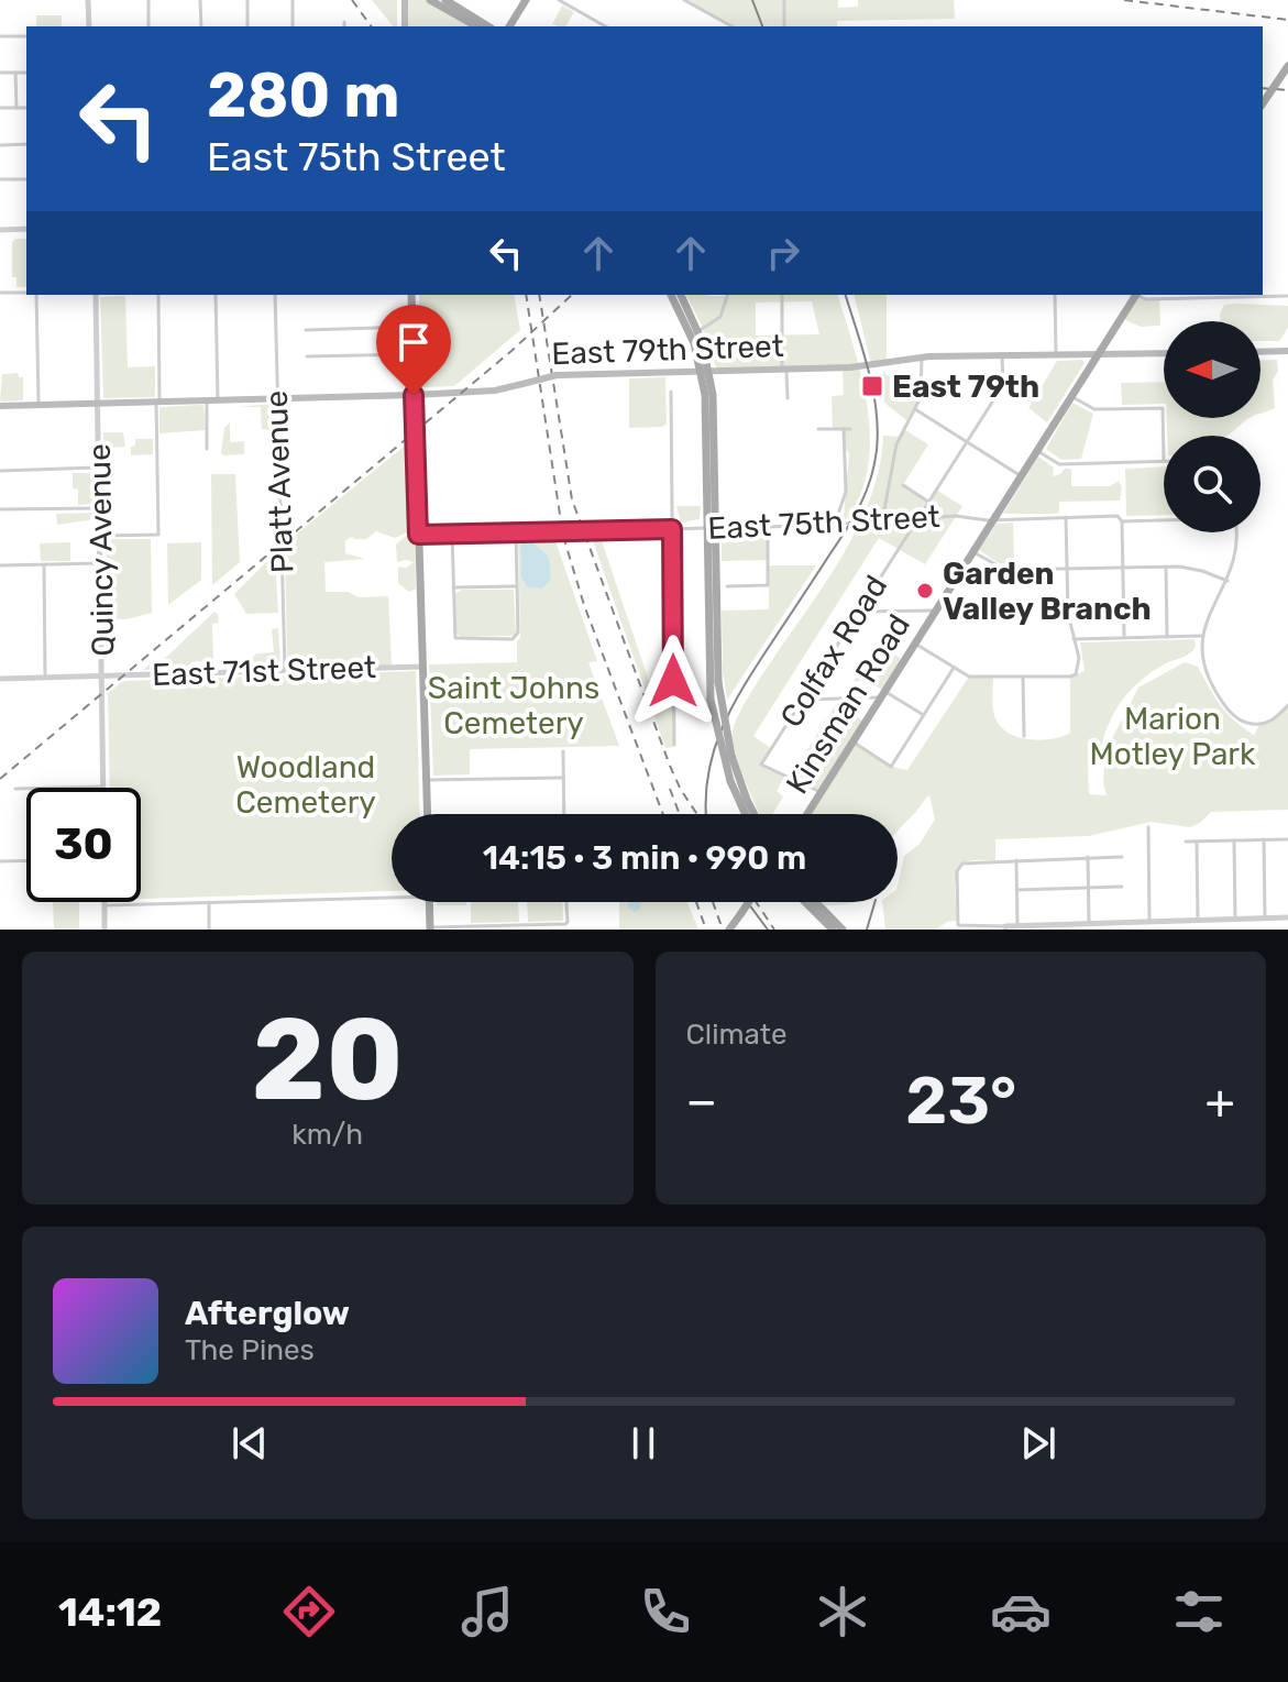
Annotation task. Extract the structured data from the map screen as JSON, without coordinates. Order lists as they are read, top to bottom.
{
  "streets": {
    "main road": ["East 79th Street", "Kinsman Road"],
    "street": [
      "Platt Avenue",
      "East 75th Street",
      "Quincy Avenue",
      "Colfax Road",
      "East 71st Street"
    ]
  },
  "crossings": [
    ["East 79th Street", "Platt Avenue"],
    ["East 79th Street", "Quincy Avenue"],
    ["East 79th Street", "Colfax Road"],
    ["East 79th Street", "Kinsman Road"],
    ["Platt Avenue", "East 71st Street"],
    ["East 75th Street", "Colfax Road"],
    ["East 75th Street", "Kinsman Road"],
    ["Quincy Avenue", "East 71st Street"],
    ["Colfax Road", "Kinsman Road"]
  ],
  "parks": ["Saint Johns Cemetery", "Marion Motley Park", "Woodland Cemetery"],
  "places": {
    "transit": ["East 79th"],
    "other": ["Garden Valley Branch"]
  },
  "north": "left",
  "page": {
    "turn": ["280 m", "East 75th Street"],
    "limit": "30",
    "trip": "14:15 · 3 min · 990 m",
    "tile": [
      ["20", "km/h"],
      "Climate"
    ],
    "heat": ["−", "23°", "+"],
    "song": ["Afterglow", "The Pines"],
    "tabs": "14:12"
  }
}
